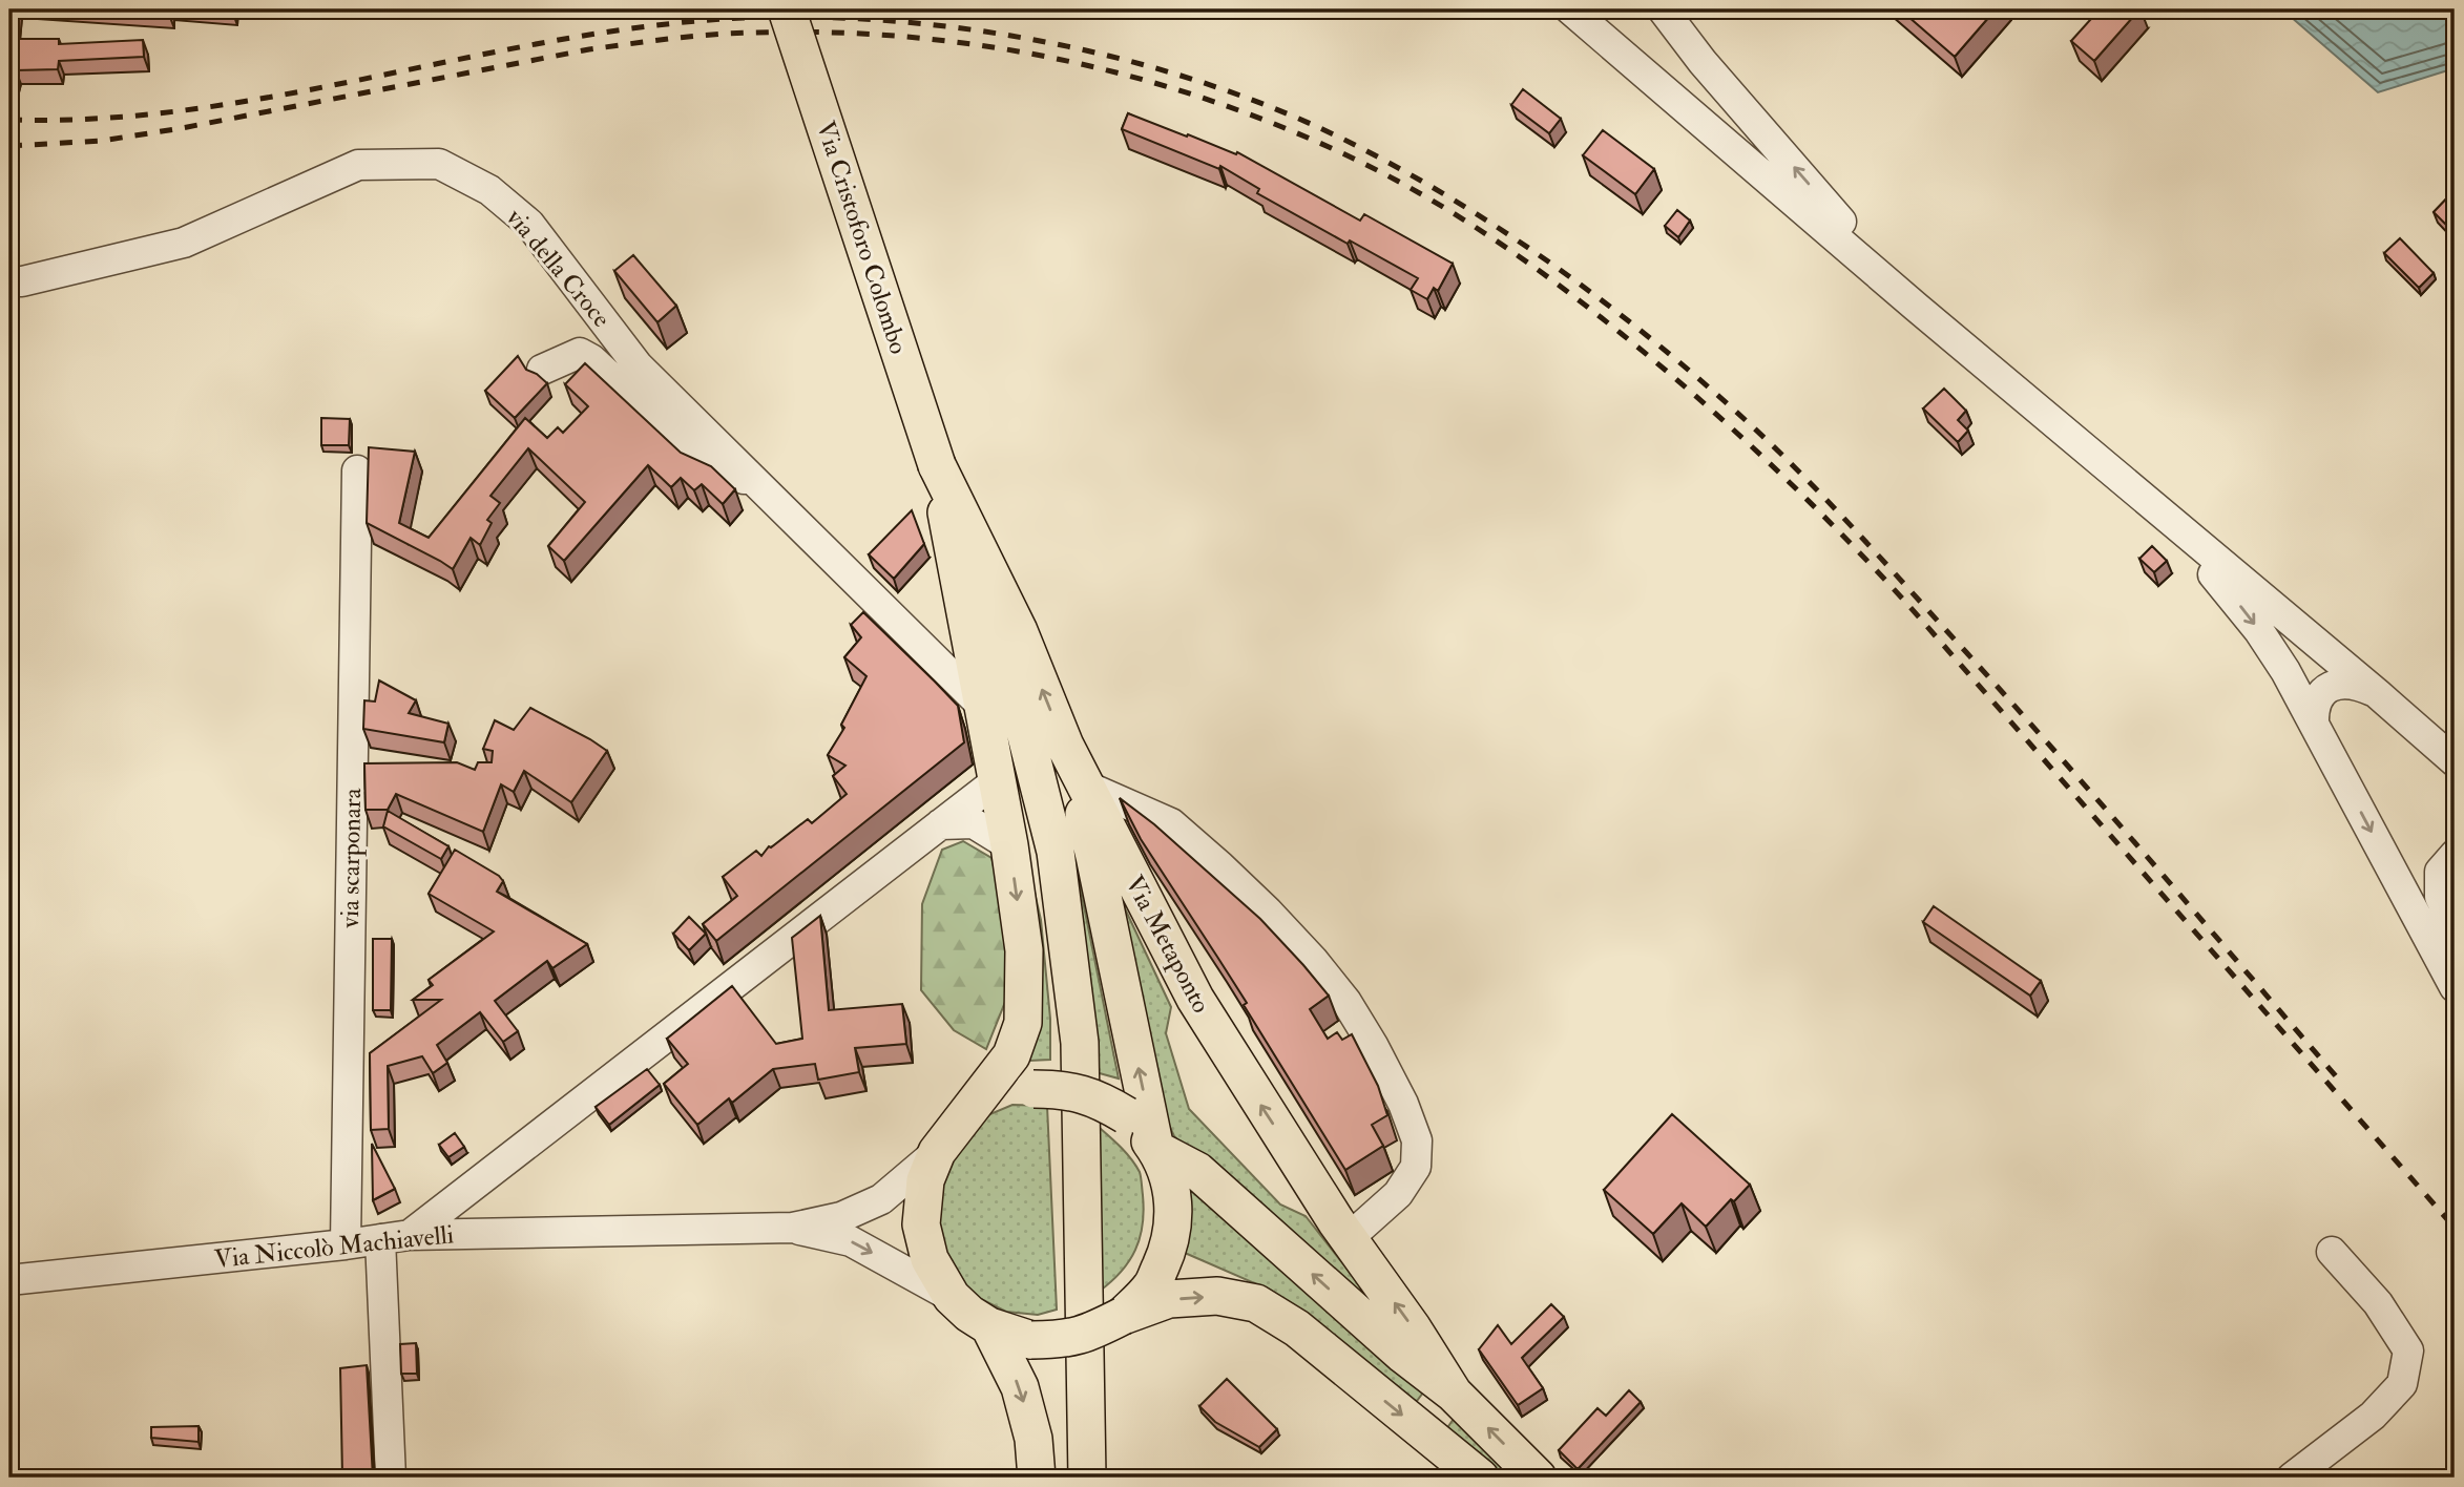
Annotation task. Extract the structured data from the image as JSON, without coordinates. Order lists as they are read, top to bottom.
{
  "streets": {
    "main road": ["Via Cristoforo Colombo", "Via Metaponto"],
    "street": ["via della Croce", "via scarponara", "Via Niccolò Machiavelli"]
  },
  "crossings": [
    ["Via Cristoforo Colombo", "Via Metaponto"],
    ["via scarponara", "Via Niccolò Machiavelli"]
  ]
}
